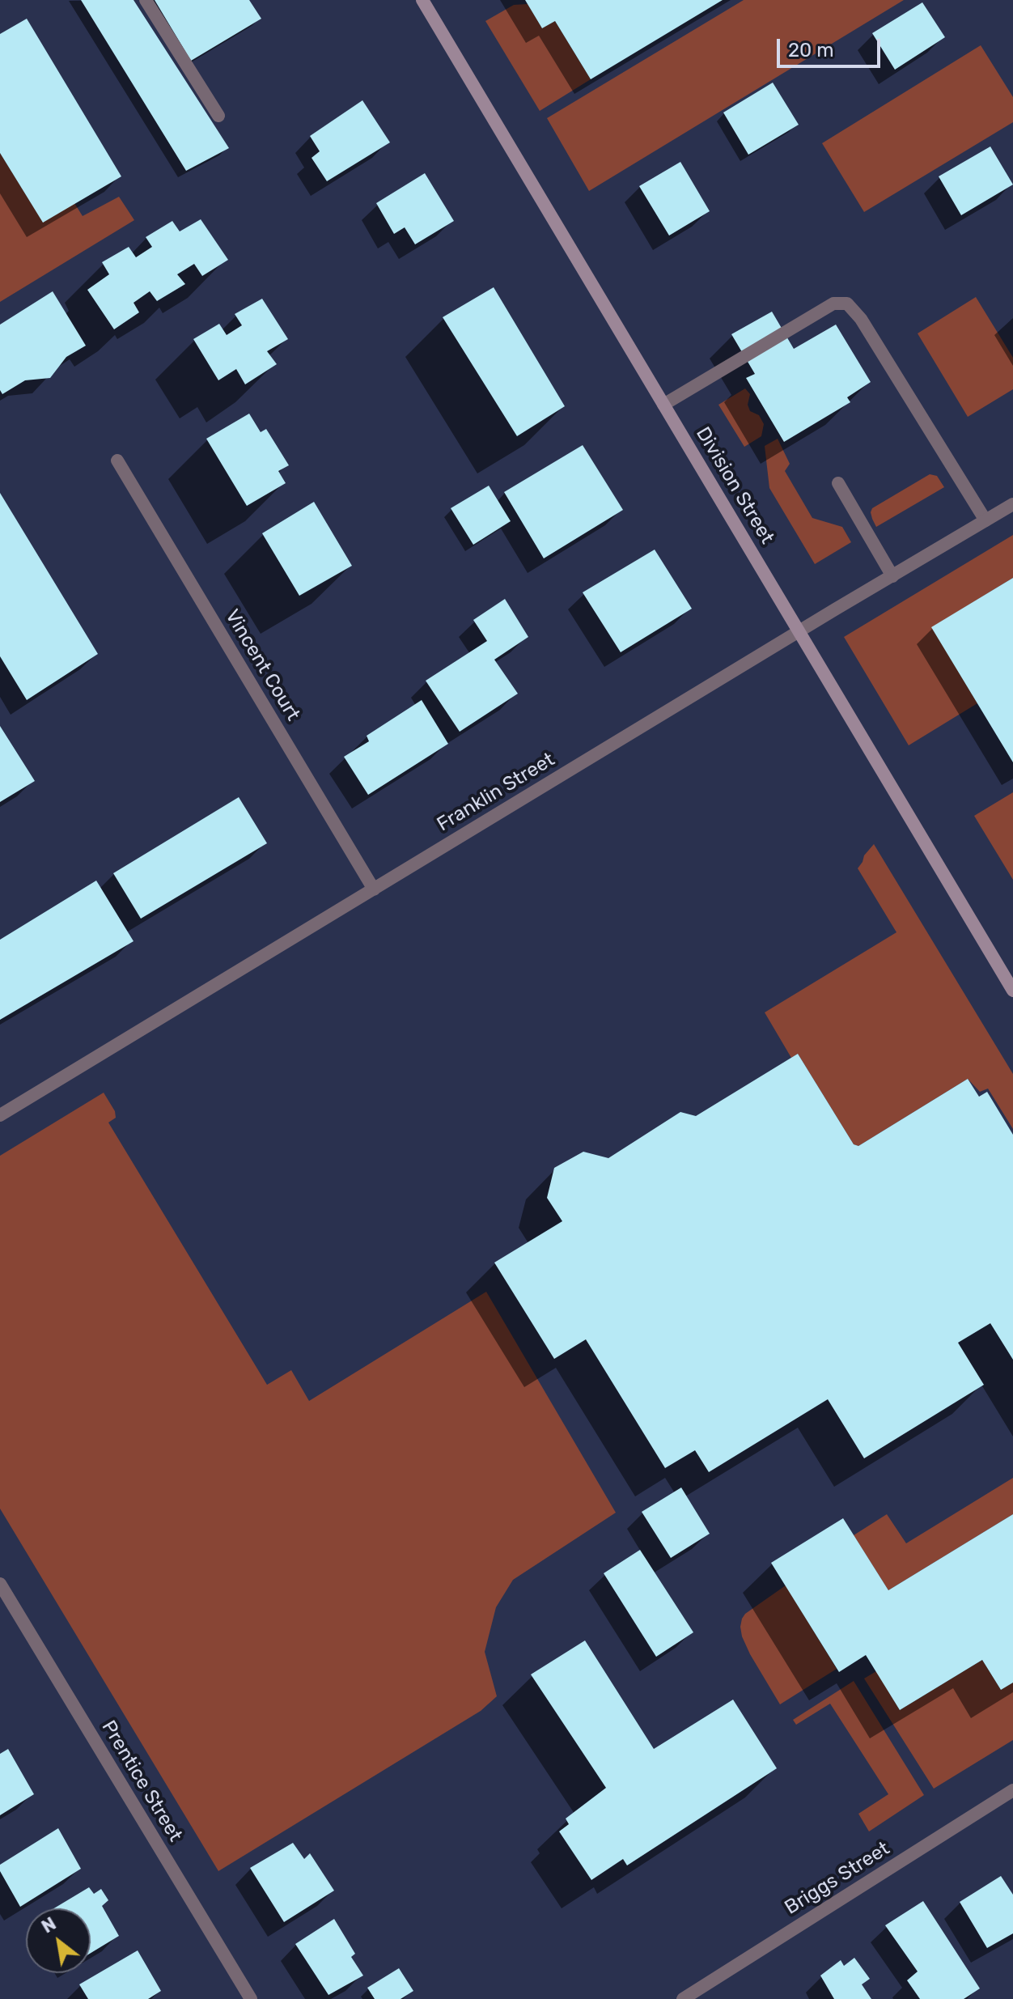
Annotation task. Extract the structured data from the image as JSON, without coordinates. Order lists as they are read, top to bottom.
{
  "streets": {
    "main road": ["Division Street"],
    "street": [
      "Vincent Court",
      "Franklin Street",
      "Prentice Street",
      "Briggs Street"
    ]
  },
  "crossings": [
    ["Division Street", "Franklin Street"],
    ["Vincent Court", "Franklin Street"]
  ],
  "scale_bar": "20 m",
  "north": "top left"
}
